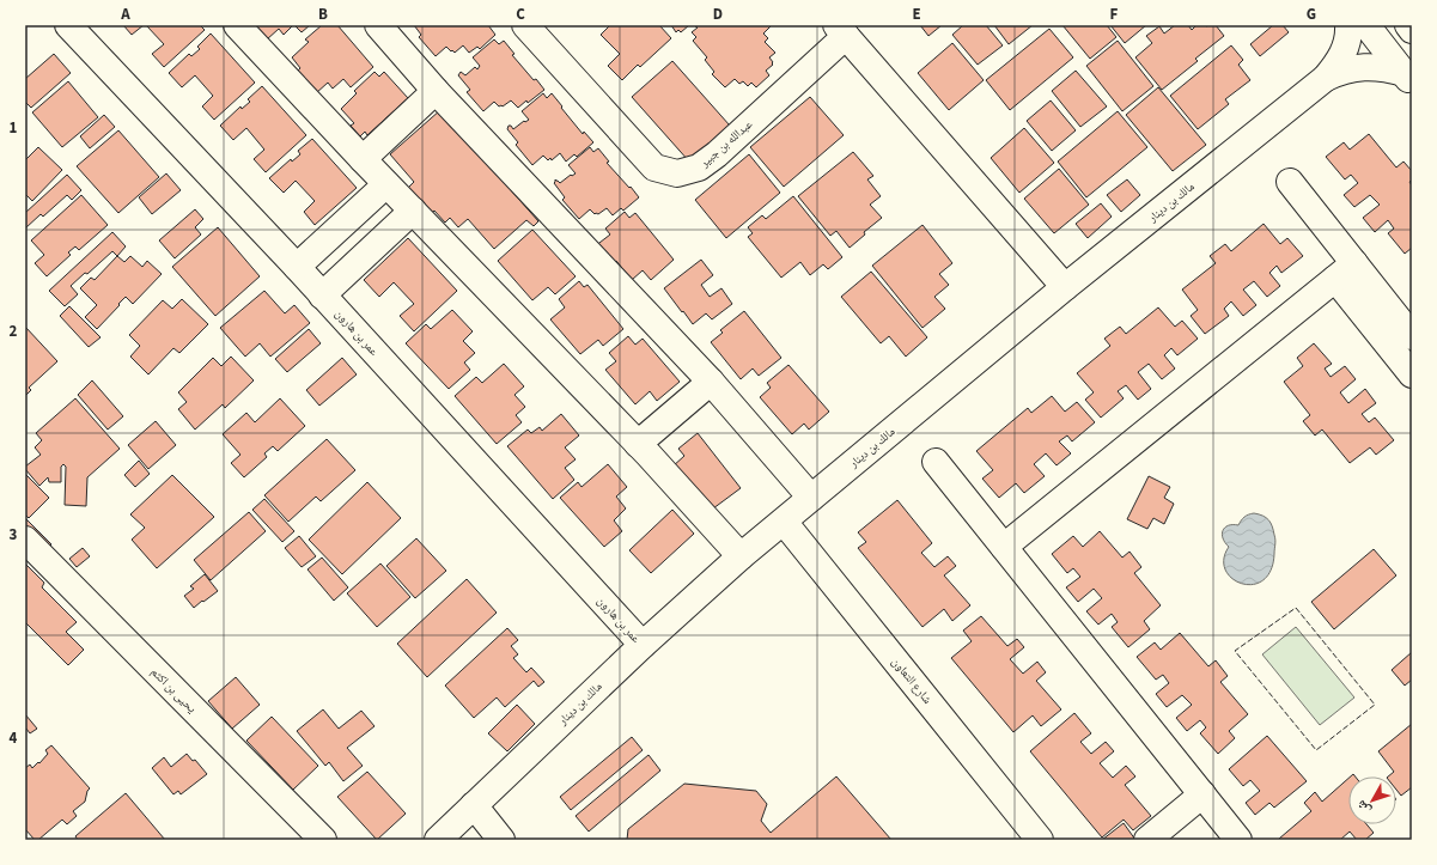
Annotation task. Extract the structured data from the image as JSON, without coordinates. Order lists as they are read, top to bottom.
{
  "streets": {
    "street": [
      "عبدالله بن جبير",
      "مالك بن دينار",
      "عمر بن هارون",
      "شارع التعاون",
      "يحيى بن اكثم"
    ]
  },
  "crossings": [
    ["عبدالله بن جبير", "مالك بن دينار"],
    ["مالك بن دينار", "عمر بن هارون"],
    ["مالك بن دينار", "شارع التعاون"]
  ],
  "north": "bottom left",
  "grid": {
    "columns": [
      "A",
      "B",
      "C",
      "D",
      "E",
      "F",
      "G"
    ],
    "rows": [
      "1",
      "2",
      "3",
      "4"
    ]
  }
}
